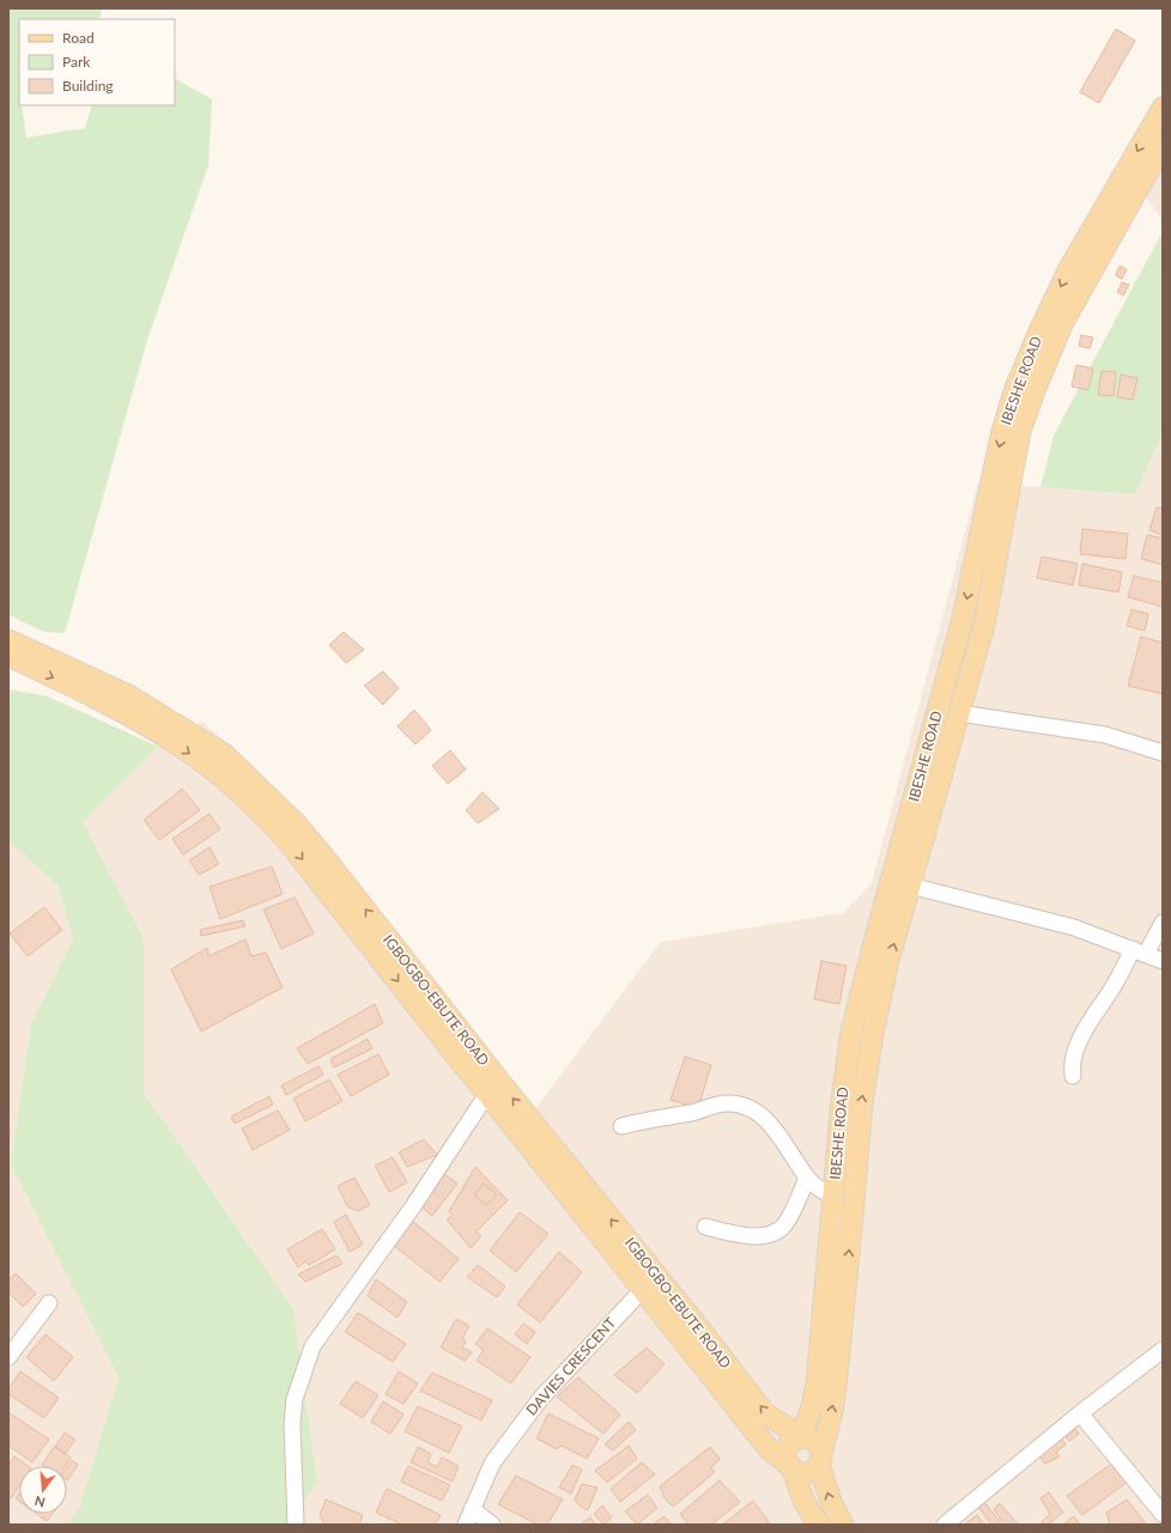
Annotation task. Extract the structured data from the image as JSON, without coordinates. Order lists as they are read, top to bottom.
{
  "streets": {
    "main road": ["IBESHE ROAD", "IGBOGBO-EBUTE ROAD"],
    "street": ["DAVIES CRESCENT"]
  },
  "crossings": [
    ["IBESHE ROAD", "IGBOGBO-EBUTE ROAD"],
    ["IGBOGBO-EBUTE ROAD", "DAVIES CRESCENT"]
  ],
  "legend": ["Road", "Park", "Building"],
  "north": "bottom"
}
